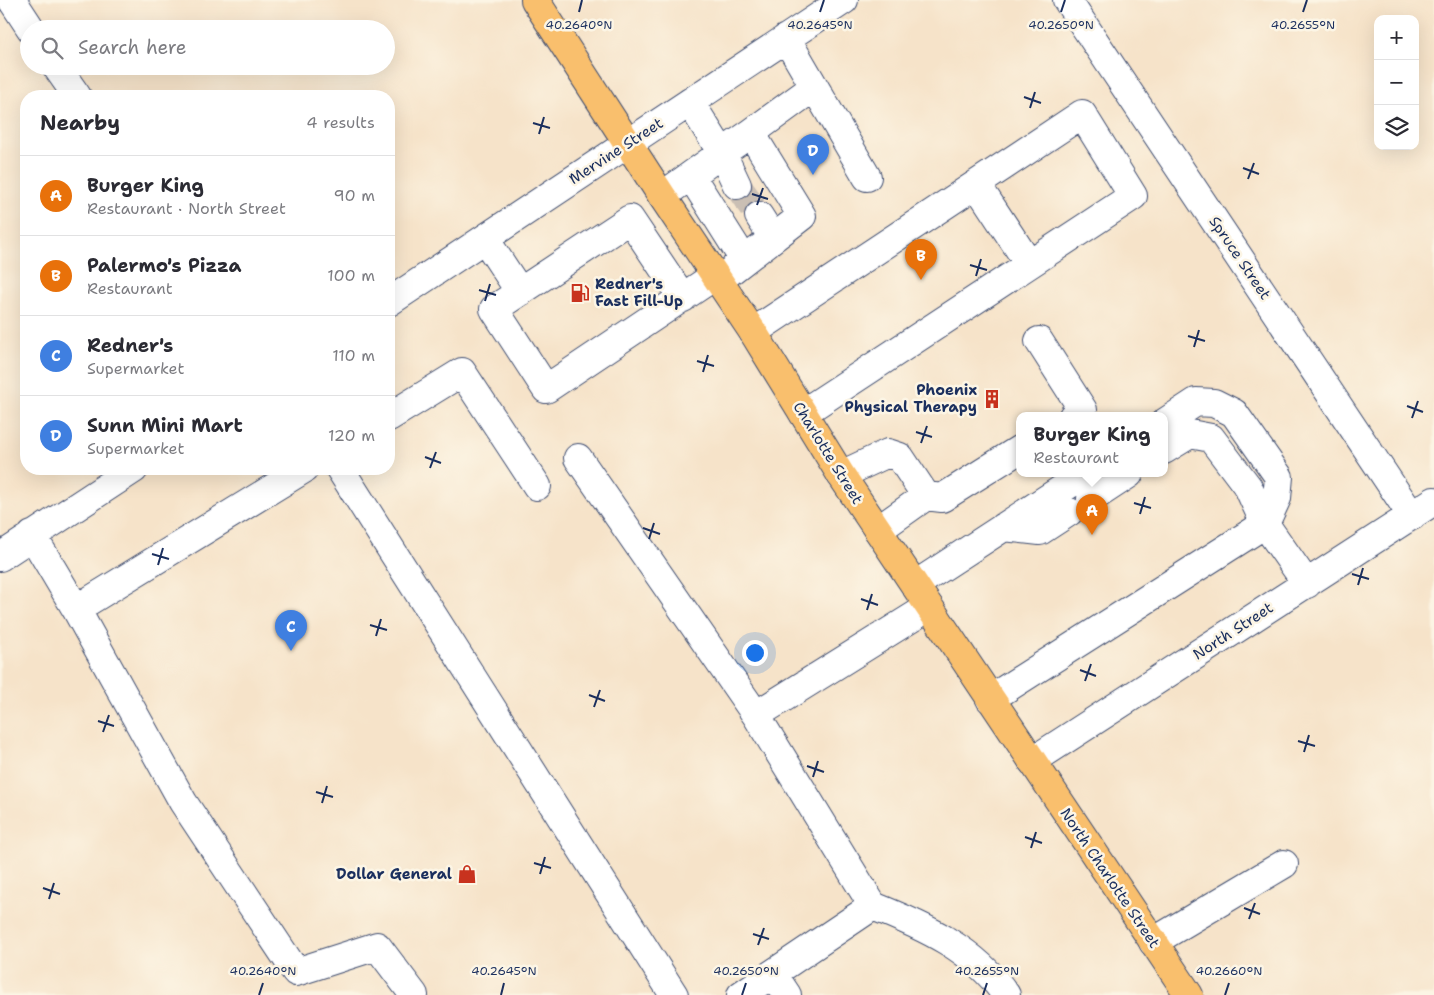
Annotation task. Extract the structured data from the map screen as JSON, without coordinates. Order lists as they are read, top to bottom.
{
  "streets": {
    "main road": ["Charlotte Street", "North Charlotte Street"],
    "street": ["Mervine Street", "Spruce Street", "North Street"]
  },
  "crossings": [
    ["Mervine Street", "Charlotte Street"],
    ["Spruce Street", "North Street"],
    ["Charlotte Street", "North Street"],
    ["Charlotte Street", "North Charlotte Street"],
    ["North Street", "North Charlotte Street"]
  ],
  "places": {
    "fuel station": ["Redner's Fast Fill-Up"],
    "building": ["Phoenix Physical Therapy"],
    "shop": ["Dollar General"]
  },
  "page": {
    "map_buttons": ["+", "−"],
    "search": "Search here",
    "heading": ["Nearby", "4 results"],
    "pins": [
      "D",
      "B",
      "A",
      "C"
    ],
    "list": [
      {
        "mark": "A",
        "name": "Burger King",
        "note": "Restaurant · North Street",
        "value": "90 m"
      },
      {
        "mark": "B",
        "name": "Palermo's Pizza",
        "note": "Restaurant",
        "value": "100 m"
      },
      {
        "mark": "C",
        "name": "Redner's",
        "note": "Supermarket",
        "value": "110 m"
      },
      {
        "mark": "D",
        "name": "Sunn Mini Mart",
        "note": "Supermarket",
        "value": "120 m"
      }
    ],
    "popup": ["Burger King", "Restaurant"]
  },
  "coordinates": [
    "40.2640°N",
    "40.2645°N",
    "40.2650°N",
    "40.2655°N",
    "40.2660°N"
  ]
}
